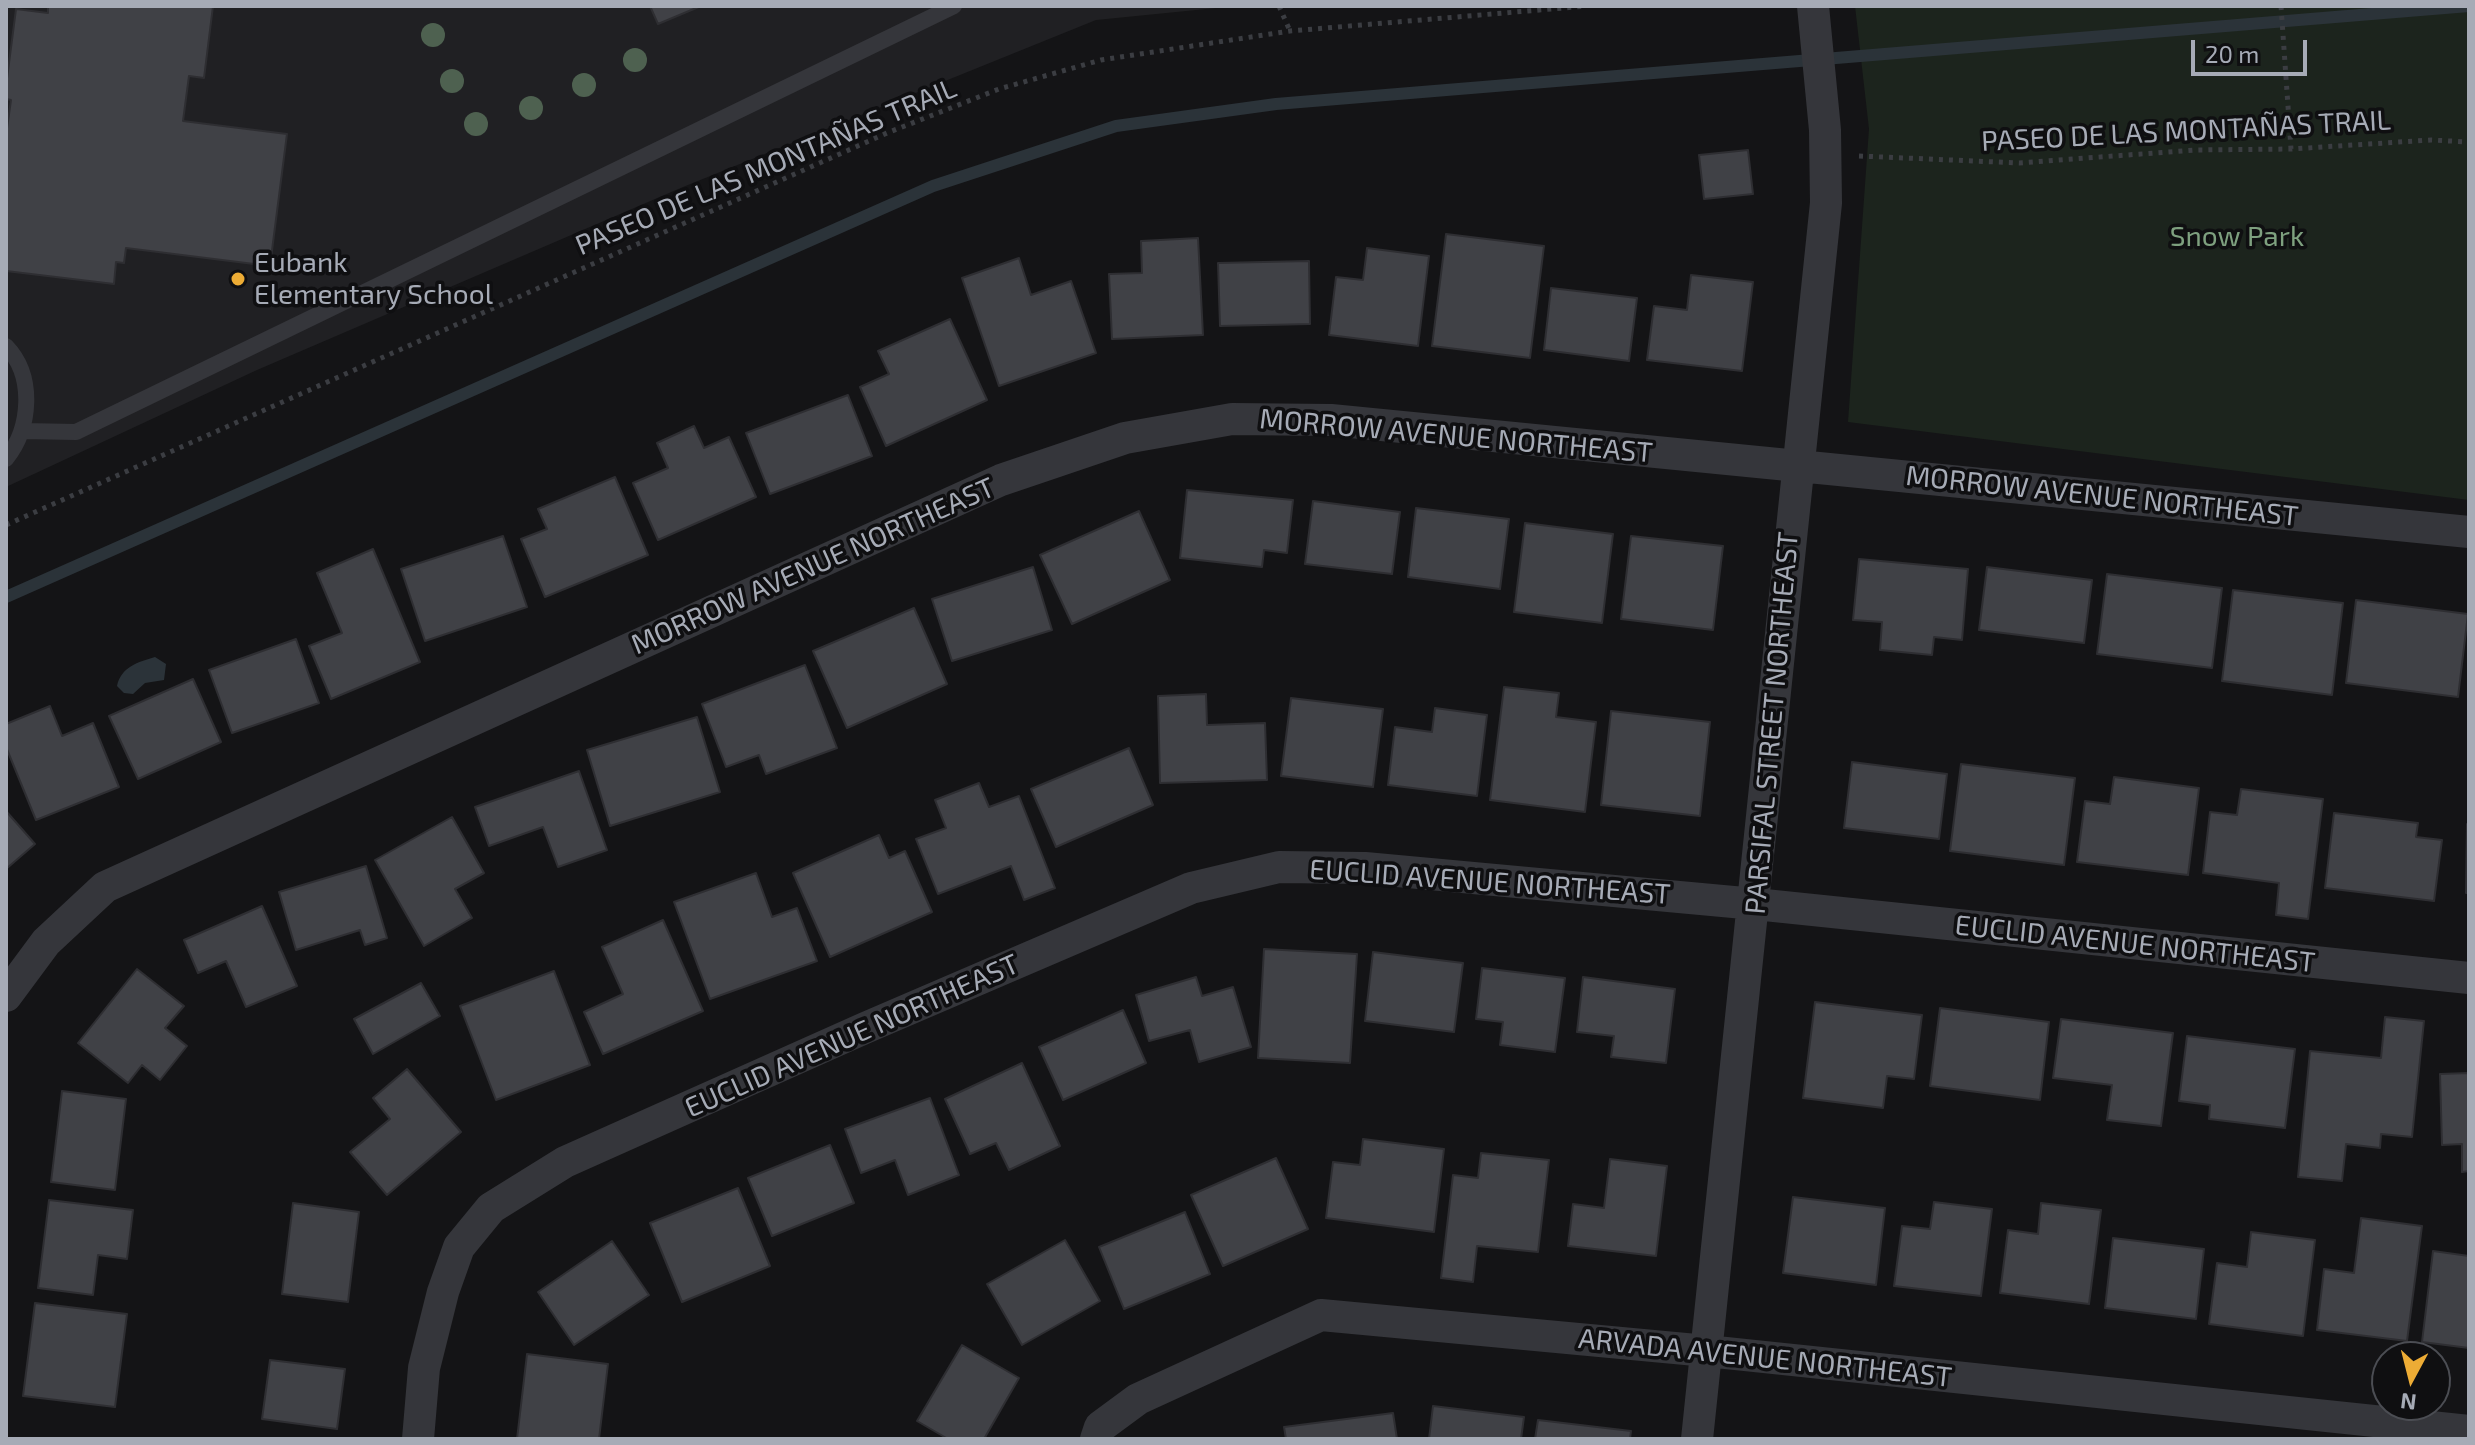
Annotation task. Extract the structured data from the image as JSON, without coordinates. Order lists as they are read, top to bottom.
{
  "streets": {
    "street": [
      "MORROW AVENUE NORTHEAST",
      "PARSIFAL STREET NORTHEAST",
      "EUCLID AVENUE NORTHEAST",
      "ARVADA AVENUE NORTHEAST"
    ],
    "path": ["PASEO DE LAS MONTAÑAS TRAIL"]
  },
  "crossings": [
    ["MORROW AVENUE NORTHEAST", "PARSIFAL STREET NORTHEAST"],
    ["PARSIFAL STREET NORTHEAST", "EUCLID AVENUE NORTHEAST"],
    ["PARSIFAL STREET NORTHEAST", "ARVADA AVENUE NORTHEAST"]
  ],
  "parks": ["Snow Park"],
  "places": ["Eubank Elementary School"],
  "scale_bar": "20 m",
  "north": "bottom"
}
